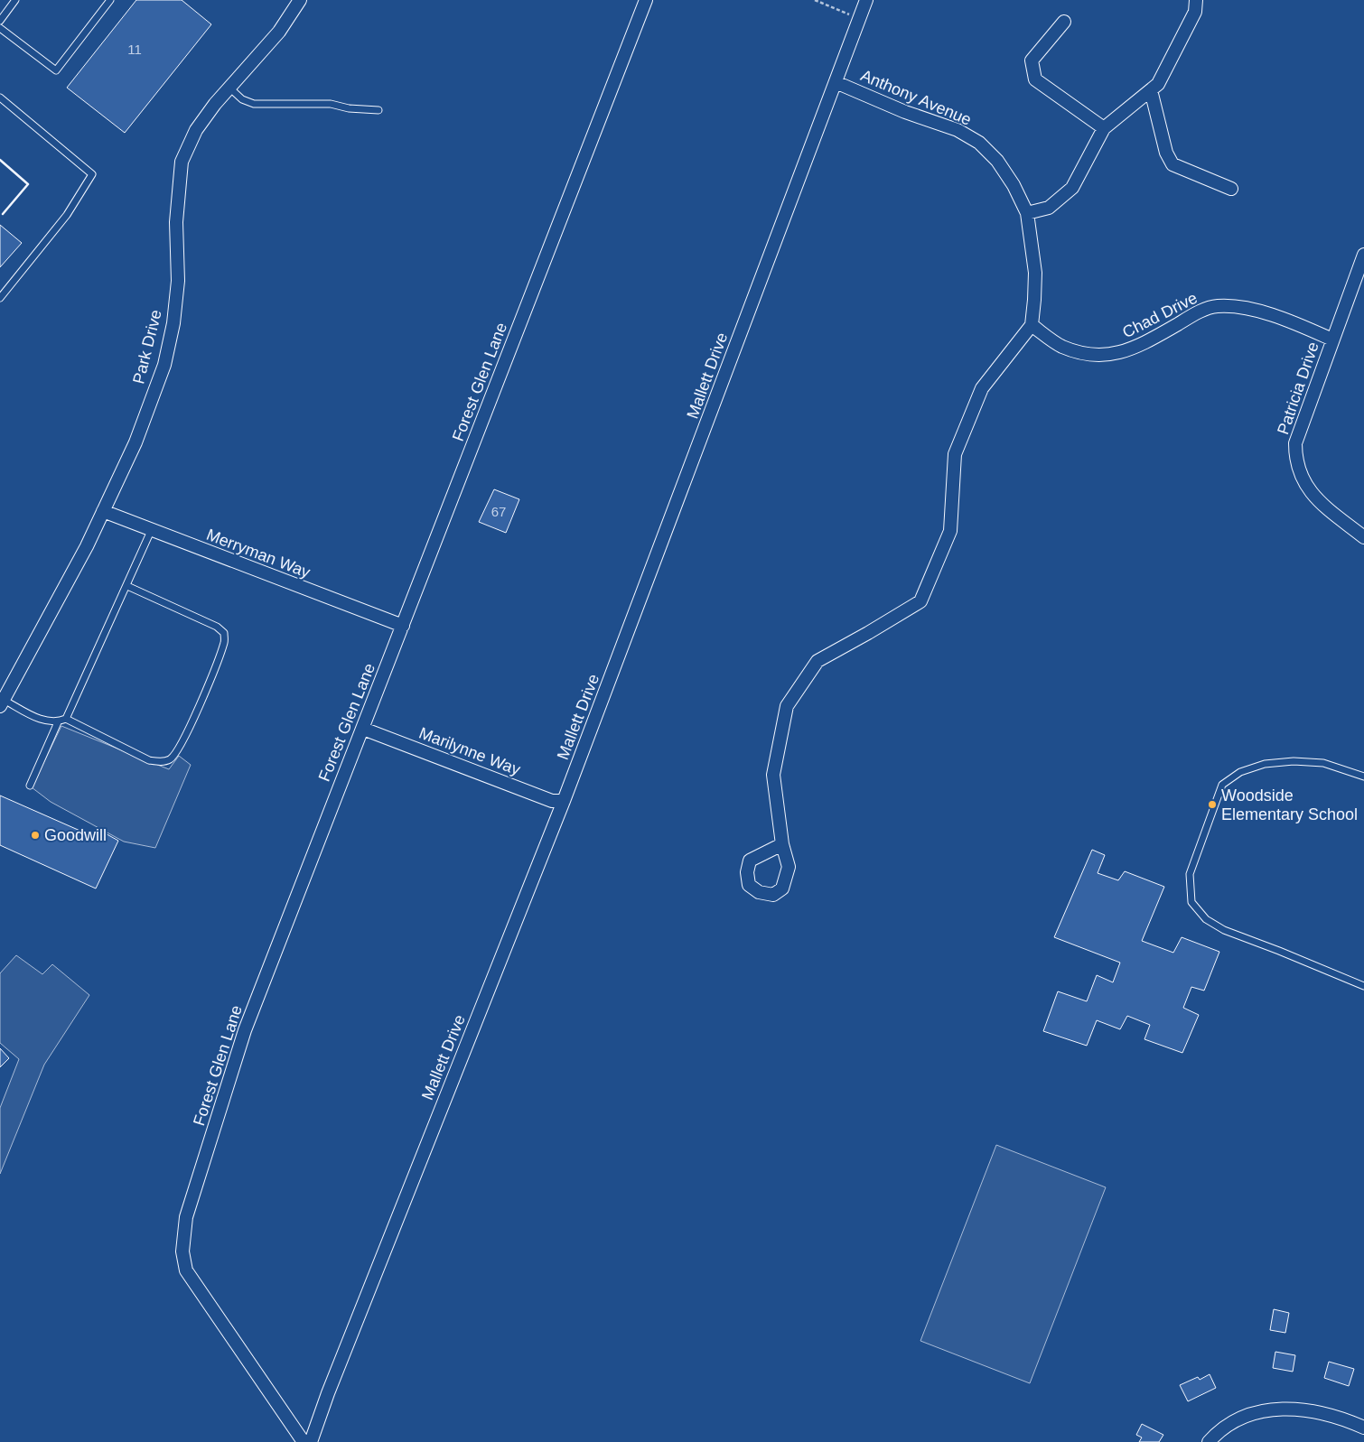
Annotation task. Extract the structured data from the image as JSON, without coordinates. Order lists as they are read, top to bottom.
{
  "streets": {
    "street": [
      "Anthony Avenue",
      "Chad Drive",
      "Park Drive",
      "Mallett Drive",
      "Forest Glen Lane",
      "Patricia Drive",
      "Merryman Way",
      "Marilynne Way"
    ]
  },
  "crossings": [
    ["Anthony Avenue", "Chad Drive"],
    ["Anthony Avenue", "Mallett Drive"],
    ["Chad Drive", "Patricia Drive"],
    ["Park Drive", "Merryman Way"],
    ["Mallett Drive", "Marilynne Way"],
    ["Forest Glen Lane", "Merryman Way"],
    ["Forest Glen Lane", "Marilynne Way"]
  ],
  "places": ["Woodside Elementary School", "Goodwill"],
  "house_numbers": ["11", "67"]
}
